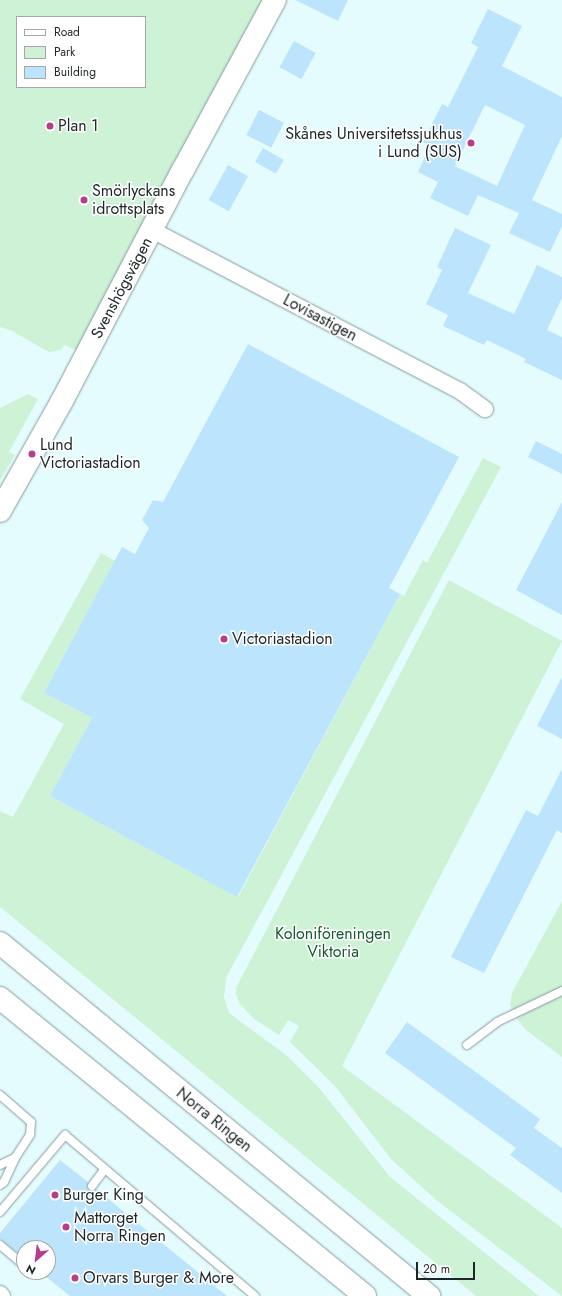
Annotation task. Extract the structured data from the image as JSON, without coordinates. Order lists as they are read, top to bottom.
{
  "streets": {
    "main road": ["Svenshögsvägen", "Norra Ringen"],
    "street": ["Lovisastigen"]
  },
  "crossings": [
    ["Svenshögsvägen", "Lovisastigen"]
  ],
  "parks": ["Koloniföreningen Viktoria"],
  "places": [
    "Plan 1",
    "Skånes Universitetssjukhus i Lund (SUS)",
    "Smörlyckans idrottsplats",
    "Lund Victoriastadion",
    "Victoriastadion",
    "Burger King",
    "Mattorget Norra Ringen",
    "Orvars Burger & More"
  ],
  "legend": ["Road", "Park", "Building"],
  "scale_bar": "20 m",
  "north": "bottom left"
}
